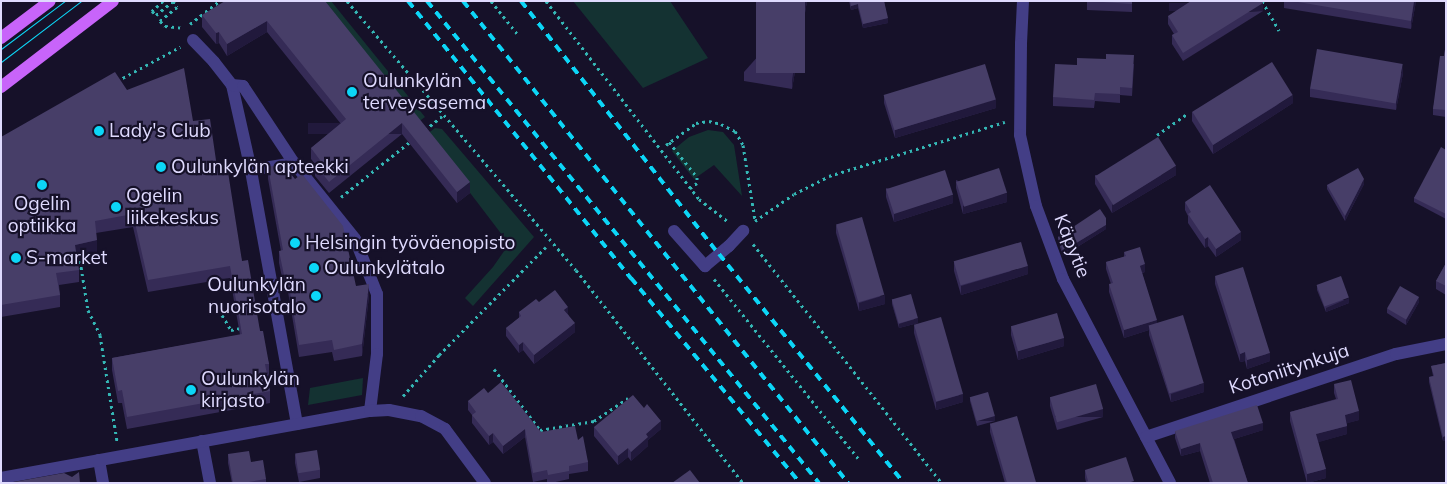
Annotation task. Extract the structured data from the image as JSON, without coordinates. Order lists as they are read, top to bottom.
{
  "streets": {
    "street": ["Käpytie", "Kotoniitynkuja"]
  },
  "crossings": [
    ["Käpytie", "Kotoniitynkuja"]
  ],
  "places": [
    "Oulunkylän terveysasema",
    "Lady's Club",
    "Oulunkylän apteekki",
    "Ogelin optiikka",
    "Ogelin liikekeskus",
    "Helsingin työväenopisto",
    "S-market",
    "Oulunkylätalo",
    "Oulunkylän nuorisotalo",
    "Oulunkylän kirjasto"
  ]
}
